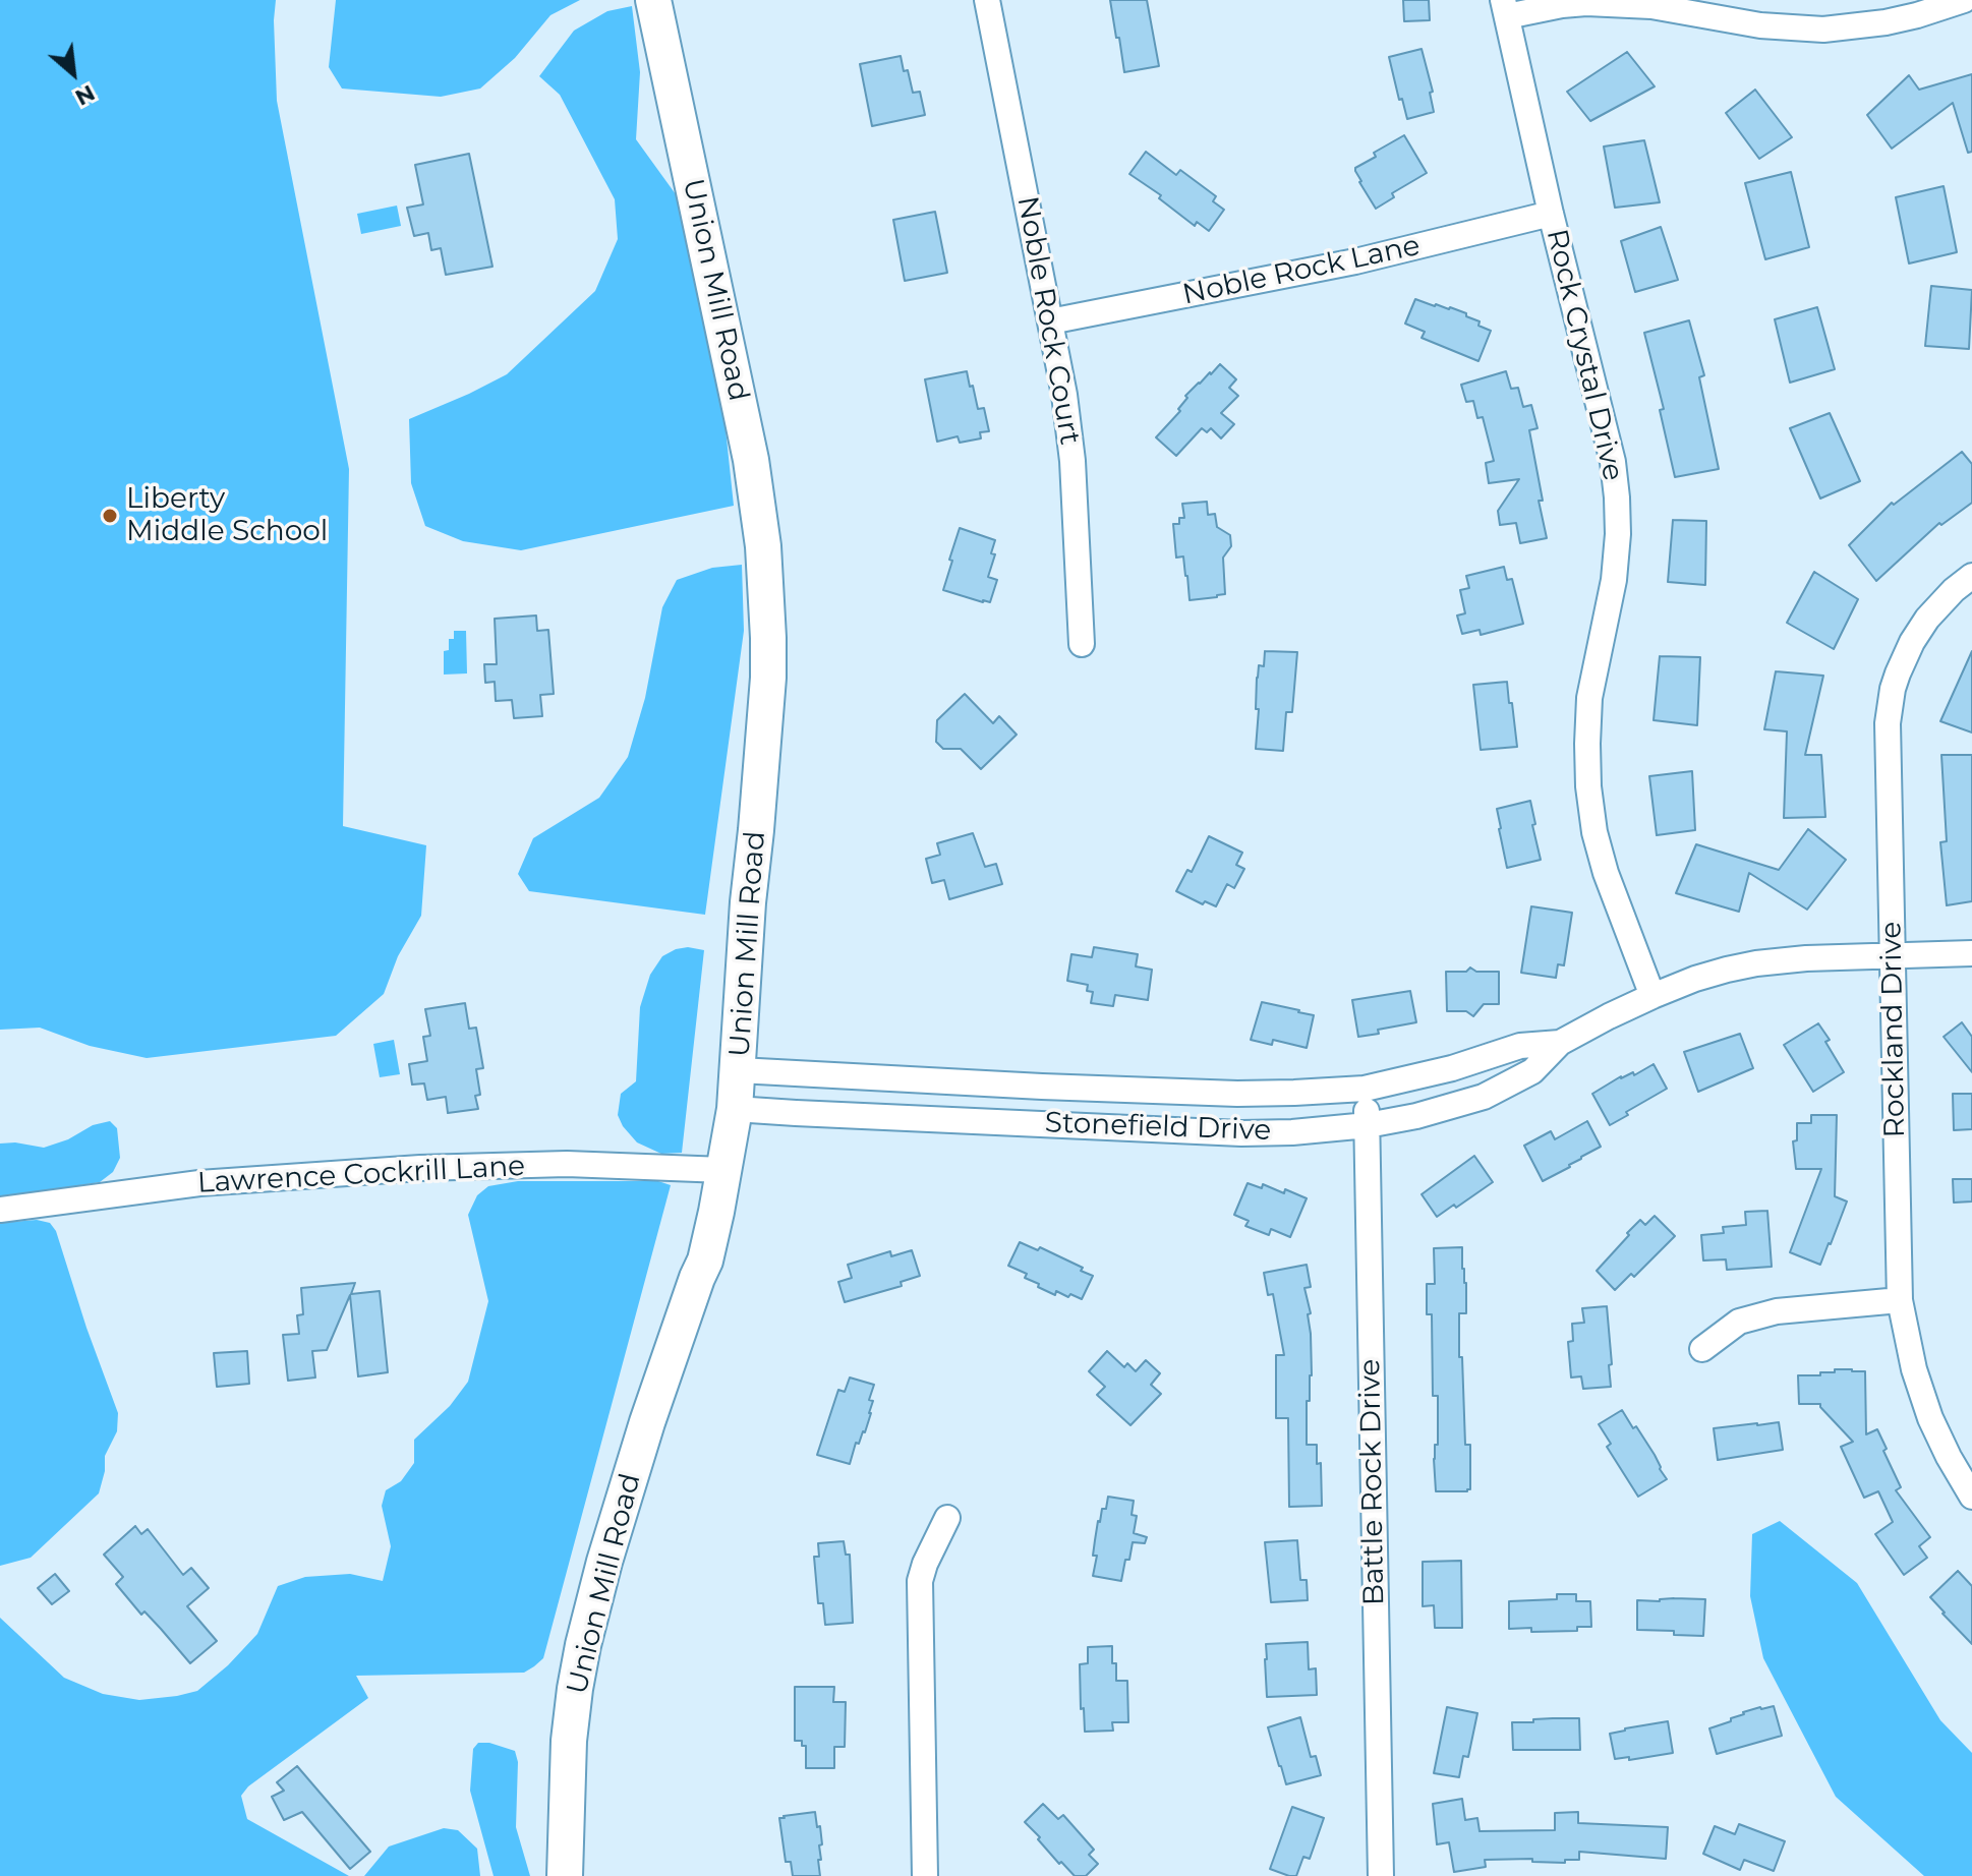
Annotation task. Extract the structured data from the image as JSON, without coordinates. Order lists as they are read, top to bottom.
{
  "streets": {
    "street": [
      "Noble Rock Lane",
      "Union Mill Road",
      "Noble Rock Court",
      "Rock Crystal Drive",
      "Rockland Drive",
      "Stonefield Drive",
      "Lawrence Cockrill Lane",
      "Battle Rock Drive"
    ]
  },
  "crossings": [
    ["Noble Rock Lane", "Noble Rock Court"],
    ["Noble Rock Lane", "Rock Crystal Drive"],
    ["Union Mill Road", "Stonefield Drive"],
    ["Union Mill Road", "Lawrence Cockrill Lane"],
    ["Rock Crystal Drive", "Stonefield Drive"],
    ["Rockland Drive", "Stonefield Drive"],
    ["Stonefield Drive", "Battle Rock Drive"]
  ],
  "places": ["Liberty Middle School"],
  "north": "bottom right"
}
